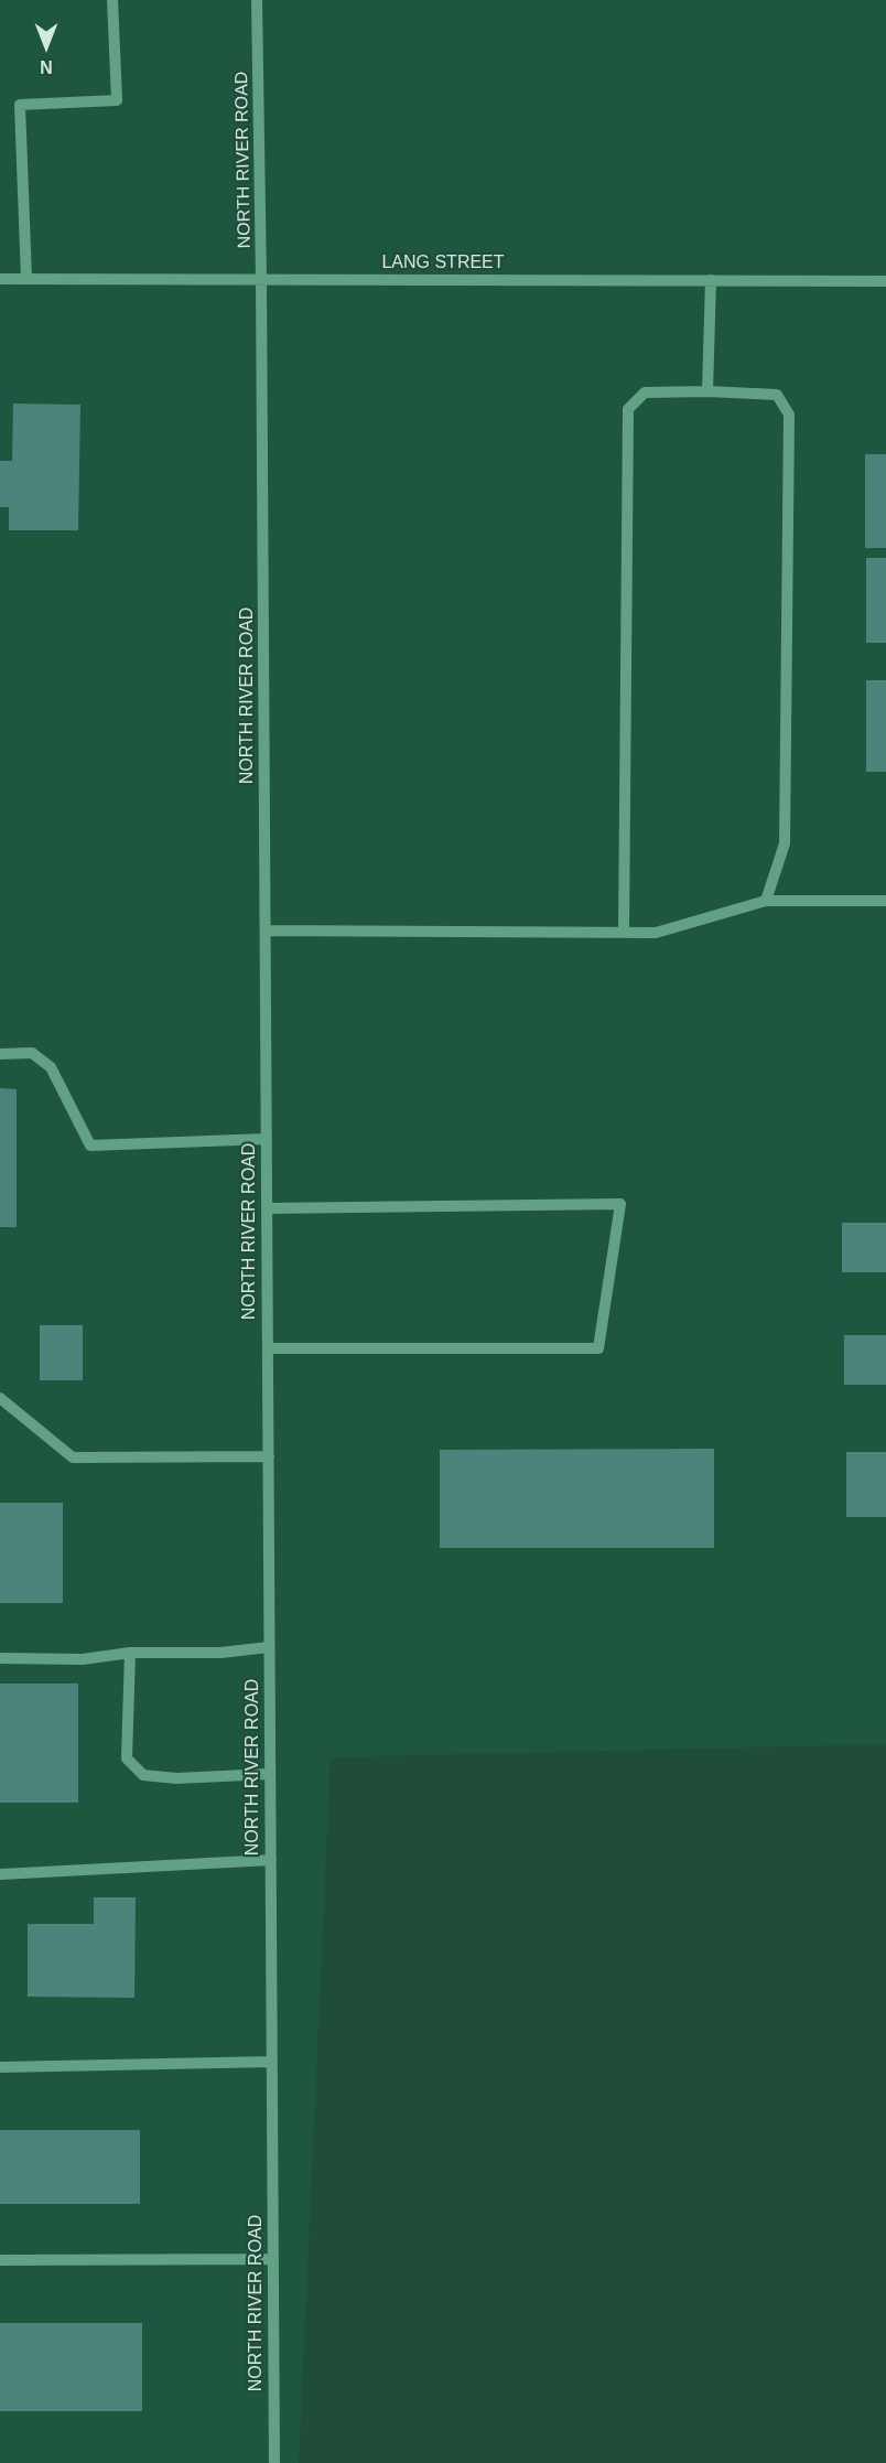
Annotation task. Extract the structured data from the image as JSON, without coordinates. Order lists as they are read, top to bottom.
{
  "streets": {
    "street": ["NORTH RIVER ROAD", "LANG STREET"]
  },
  "crossings": [
    ["NORTH RIVER ROAD", "LANG STREET"]
  ],
  "north": "bottom"
}
